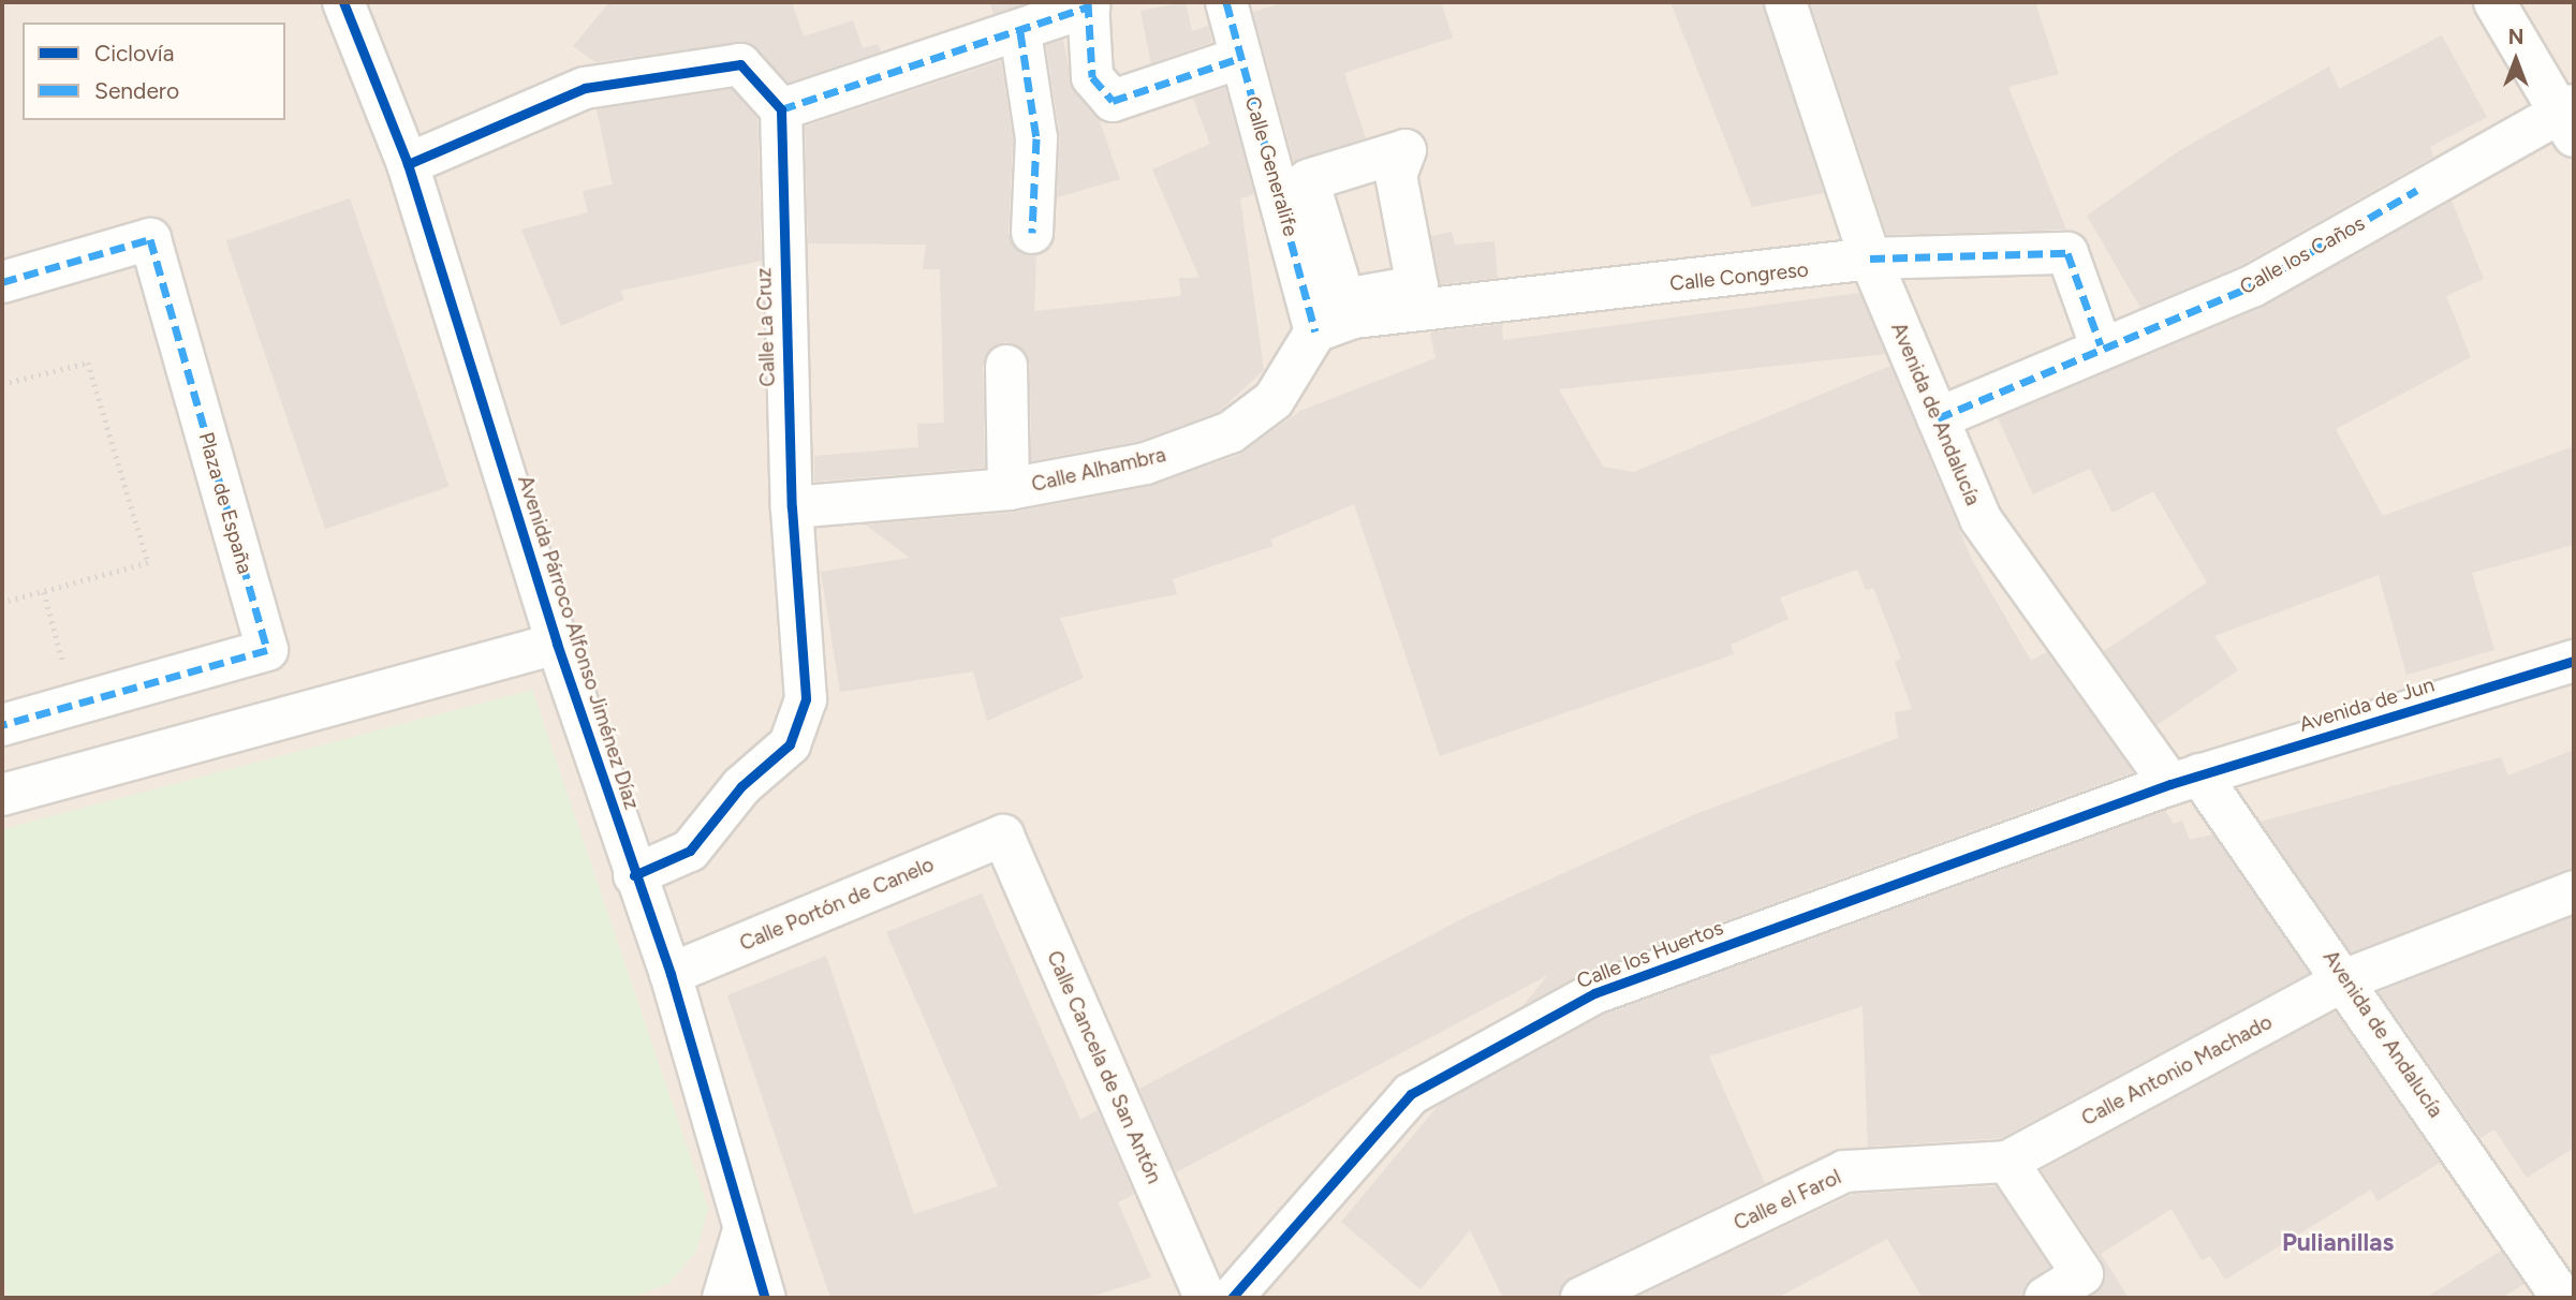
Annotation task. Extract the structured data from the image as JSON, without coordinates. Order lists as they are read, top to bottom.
{
  "streets": {
    "street": [
      "Calle Generalife",
      "Calle los Caños",
      "Calle Congreso",
      "Calle La Cruz",
      "Avenida de Andalucía",
      "Calle Alhambra",
      "Plaza de España",
      "Avenida Párroco Alfonso Jiménez Díaz",
      "Avenida de Jun",
      "Calle Portón de Canelo",
      "Calle los Huertos",
      "Calle Cancela de San Antón",
      "Calle Antonio Machado",
      "Calle el Farol"
    ]
  },
  "crossings": [
    ["Calle Generalife", "Calle Congreso"],
    ["Calle Generalife", "Calle Alhambra"],
    ["Calle los Caños", "Calle Congreso"],
    ["Calle los Caños", "Avenida de Andalucía"],
    ["Calle Congreso", "Avenida de Andalucía"],
    ["Calle Congreso", "Calle Alhambra"],
    ["Calle La Cruz", "Calle Alhambra"],
    ["Calle La Cruz", "Avenida Párroco Alfonso Jiménez Díaz"],
    ["Avenida de Andalucía", "Avenida de Jun"],
    ["Avenida de Andalucía", "Calle los Huertos"],
    ["Avenida de Andalucía", "Calle Antonio Machado"],
    ["Avenida Párroco Alfonso Jiménez Díaz", "Calle Portón de Canelo"],
    ["Avenida de Jun", "Calle los Huertos"],
    ["Calle Portón de Canelo", "Calle Cancela de San Antón"],
    ["Calle Antonio Machado", "Calle el Farol"]
  ],
  "districts": ["Pulianillas"],
  "legend": ["Ciclovía", "Sendero"],
  "north": "top"
}
